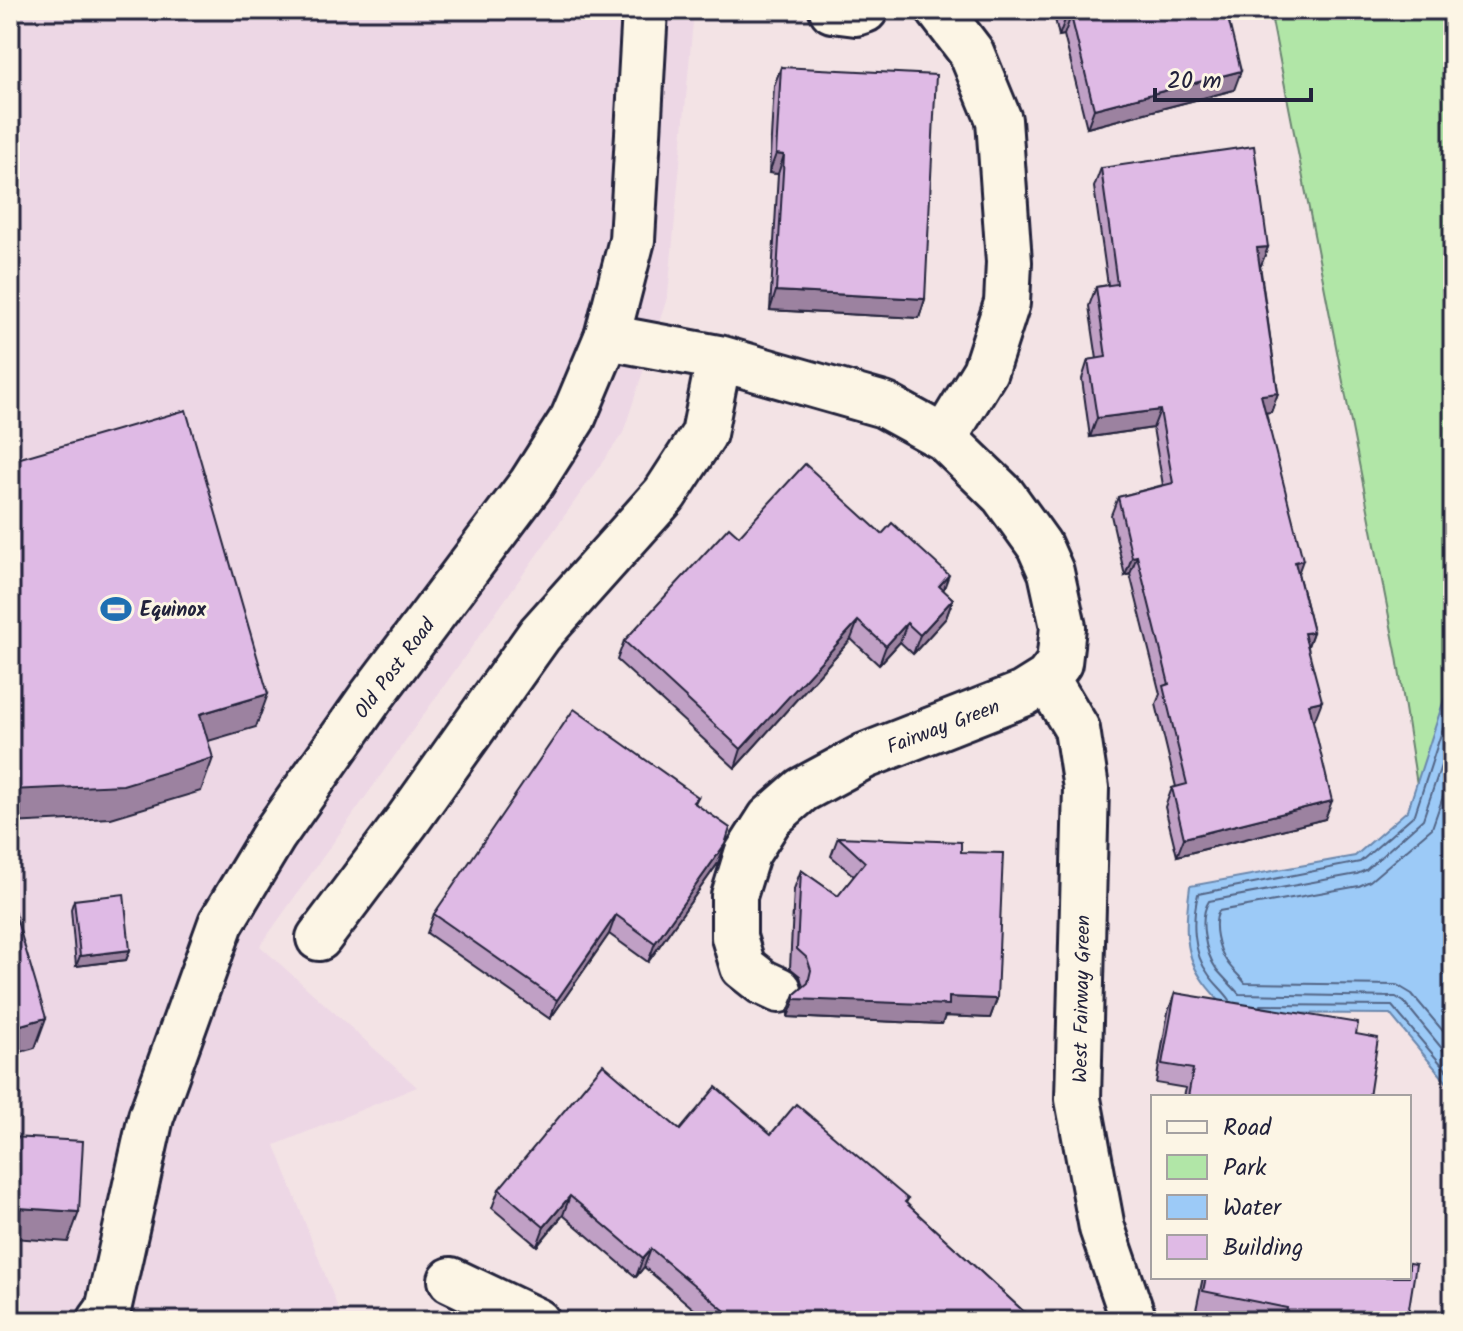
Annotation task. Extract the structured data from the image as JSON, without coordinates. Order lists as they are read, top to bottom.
{
  "streets": {
    "street": ["Old Post Road", "Fairway Green", "West Fairway Green"]
  },
  "crossings": [
    ["Fairway Green", "West Fairway Green"]
  ],
  "places": {
    "sports": ["Equinox"]
  },
  "legend": [
    "Road",
    "Park",
    "Water",
    "Building"
  ],
  "scale_bar": "20 m"
}
